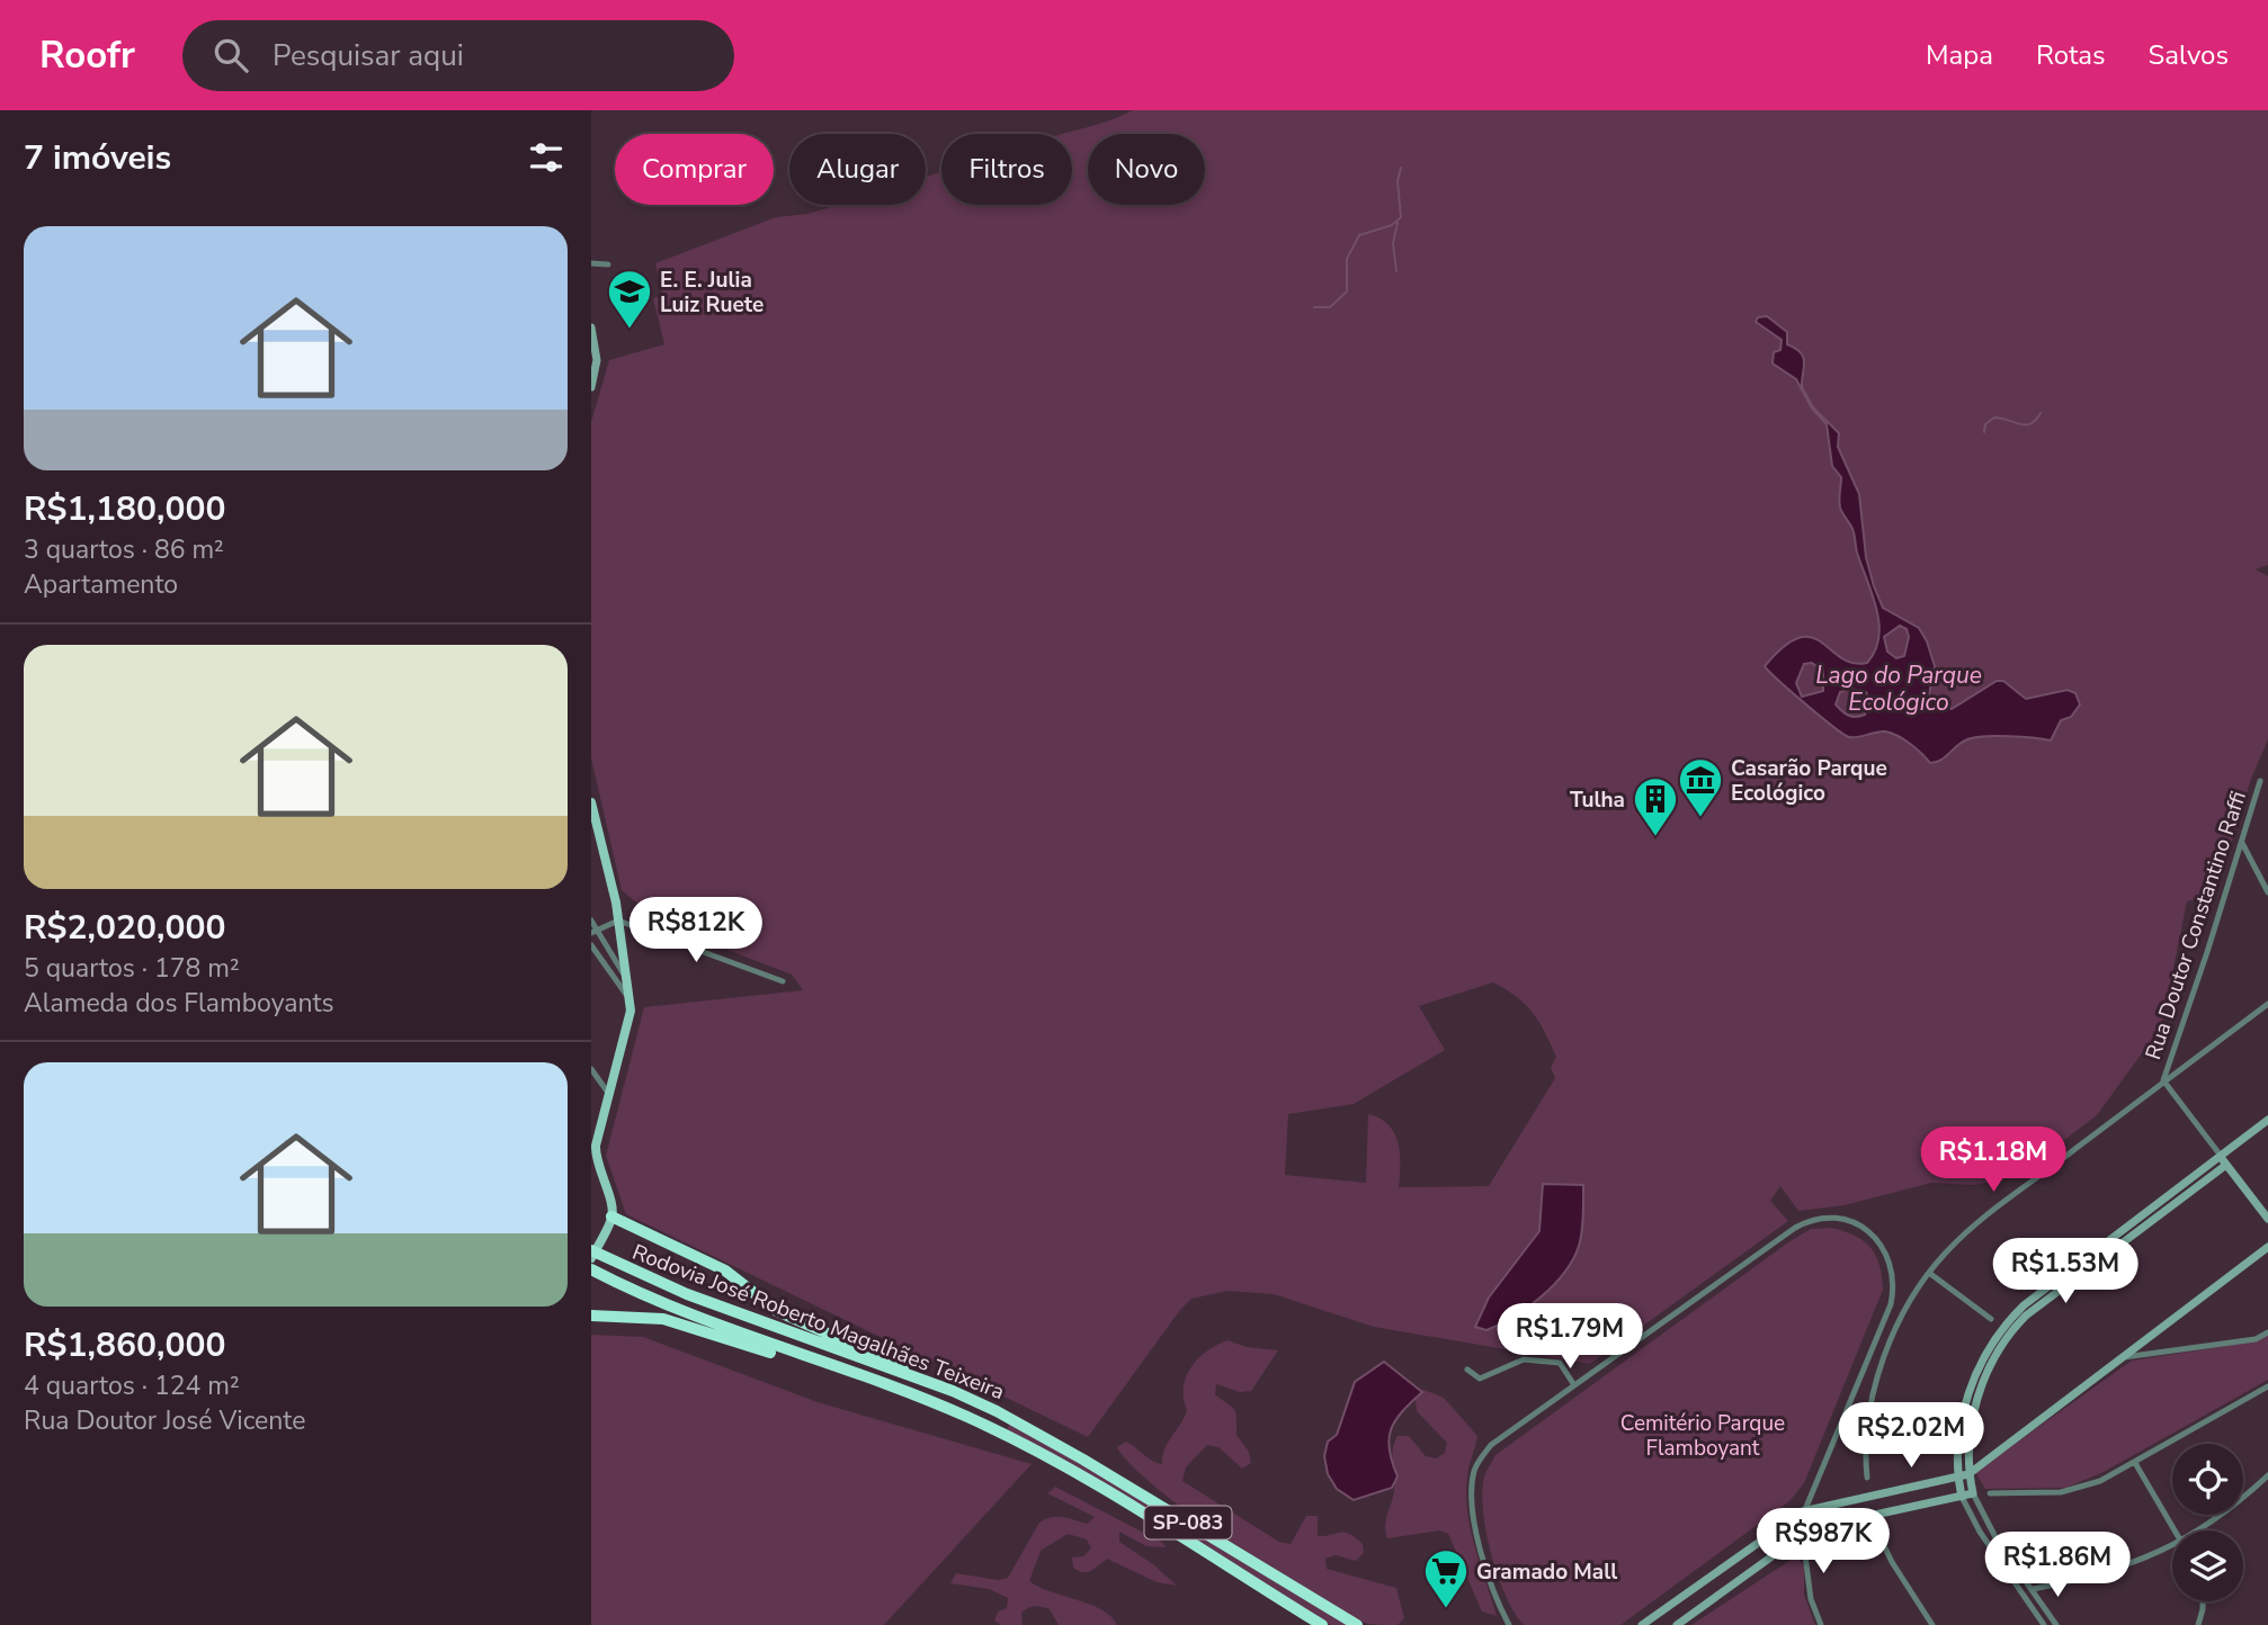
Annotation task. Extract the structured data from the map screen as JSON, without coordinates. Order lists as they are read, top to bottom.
{
  "streets": {
    "highway": ["Rodovia José Roberto Magalhães Teixeira", "SP-083"],
    "street": ["Rua Doutor Constantino Raffi"]
  },
  "water": ["Lago do Parque Ecológico"],
  "parks": ["Cemitério Parque Flamboyant"],
  "places": {
    "school or university": ["E. E. Julia Luiz Ruete"],
    "museum": ["Casarão Parque Ecológico"],
    "building": ["Tulha"],
    "supermarket": ["Gramado Mall"]
  },
  "page": {
    "header": "Roofr",
    "search": "Pesquisar aqui",
    "nav": ["Mapa", "Rotas", "Salvos"],
    "heading": "7 imóveis",
    "chip": [
      "Comprar",
      "Alugar",
      "Filtros",
      "Novo"
    ],
    "list": [
      {
        "name": "R$1,180,000",
        "note": "3 quartos · 86 m² · Apartamento"
      },
      {
        "name": "R$2,020,000",
        "note": "5 quartos · 178 m² · Alameda dos Flamboyants"
      },
      {
        "name": "R$1,860,000",
        "note": "4 quartos · 124 m² · Rua Doutor José Vicente"
      }
    ],
    "price": [
      "R$812K",
      "R$1.18M",
      "R$1.53M",
      "R$1.79M",
      "R$2.02M",
      "R$987K",
      "R$1.86M"
    ]
  }
}
